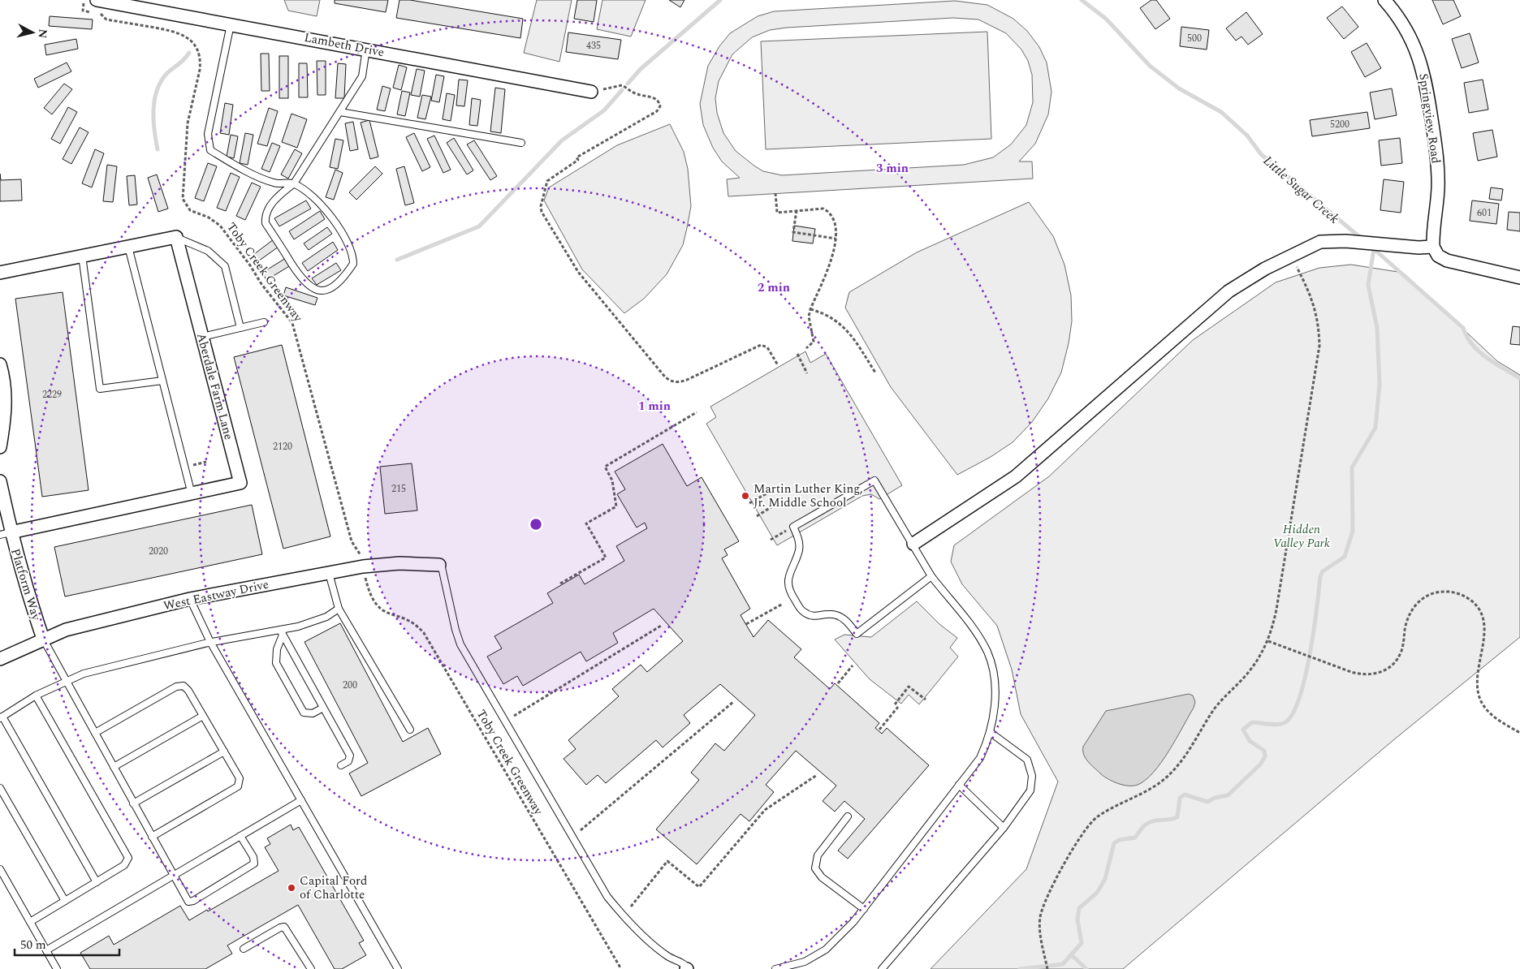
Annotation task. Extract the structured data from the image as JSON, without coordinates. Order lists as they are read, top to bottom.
{
  "streets": {
    "street": [
      "Lambeth Drive",
      "Springview Road",
      "Aberdale Farm Lane",
      "Platform Way",
      "West Eastway Drive"
    ],
    "path": ["Toby Creek Greenway"]
  },
  "crossings": [
    ["Aberdale Farm Lane", "Platform Way"],
    ["Platform Way", "West Eastway Drive"]
  ],
  "water": ["Little Sugar Creek"],
  "parks": ["Hidden Valley Park"],
  "places": ["Martin Luther King, Jr. Middle School", "Capital Ford of Charlotte"],
  "house_numbers": [
    "500",
    "435",
    "5200",
    "601",
    "2229",
    "2120",
    "215",
    "2020",
    "200"
  ],
  "scale_bar": "50 m",
  "north": "right",
  "rings": ["3 min", "2 min", "1 min"]
}
